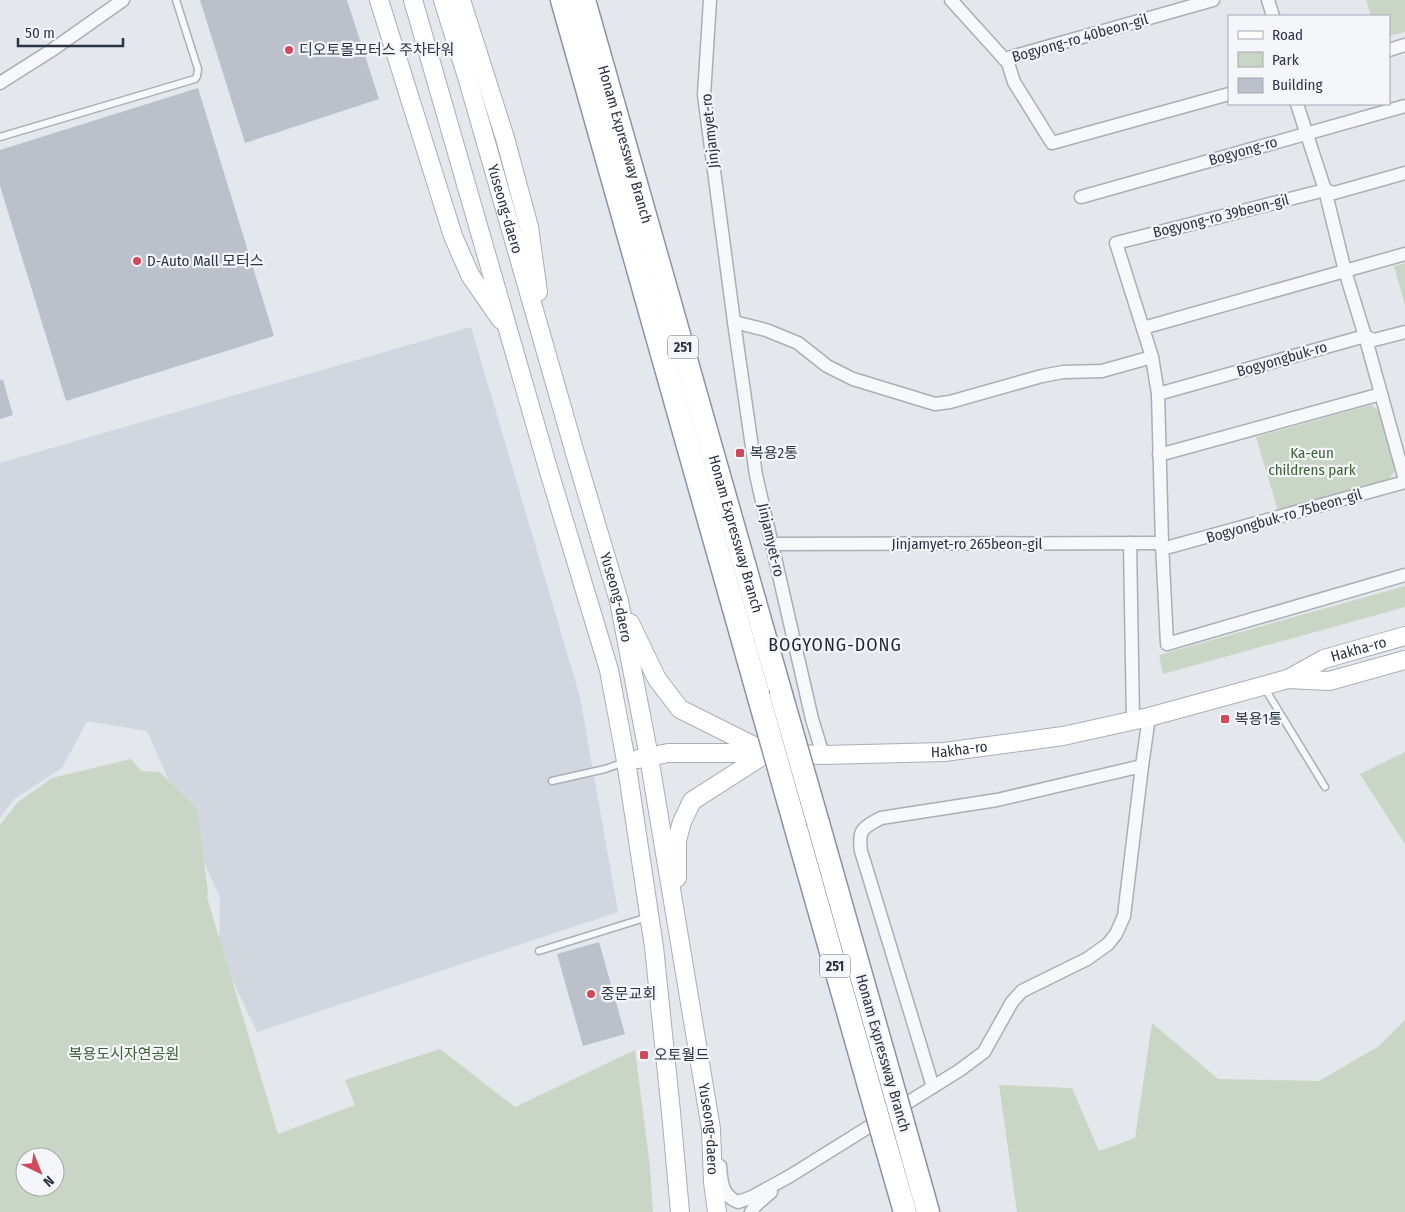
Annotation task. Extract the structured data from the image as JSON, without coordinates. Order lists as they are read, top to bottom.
{
  "streets": {
    "highway": ["Honam Expressway Branch", "251"],
    "street": [
      "Bogyong-ro 40beon-gil",
      "Jinjamyet-ro",
      "Bogyong-ro",
      "Yuseong-daero",
      "Bogyong-ro 39beon-gil",
      "Bogyongbuk-ro",
      "Bogyongbuk-ro 75beon-gil",
      "Jinjamyet-ro 265beon-gil",
      "Hakha-ro"
    ]
  },
  "crossings": [
    ["Jinjamyet-ro", "Jinjamyet-ro 265beon-gil"],
    ["Jinjamyet-ro", "Hakha-ro"],
    ["Yuseong-daero", "Hakha-ro"],
    ["Bogyongbuk-ro", "Bogyongbuk-ro 75beon-gil"],
    ["Bogyongbuk-ro 75beon-gil", "Jinjamyet-ro 265beon-gil"]
  ],
  "districts": ["BOGYONG-DONG"],
  "parks": ["Ka-eun childrens park", "복용도시자연공원"],
  "places": {
    "other": ["디오토몰모터스 주차타워", "D-Auto Mall 모터스", "중문교회"],
    "transit": ["복용2통", "복용1통", "오토월드"]
  },
  "legend": ["Road", "Park", "Building"],
  "scale_bar": "50 m",
  "north": "bottom right"
}
